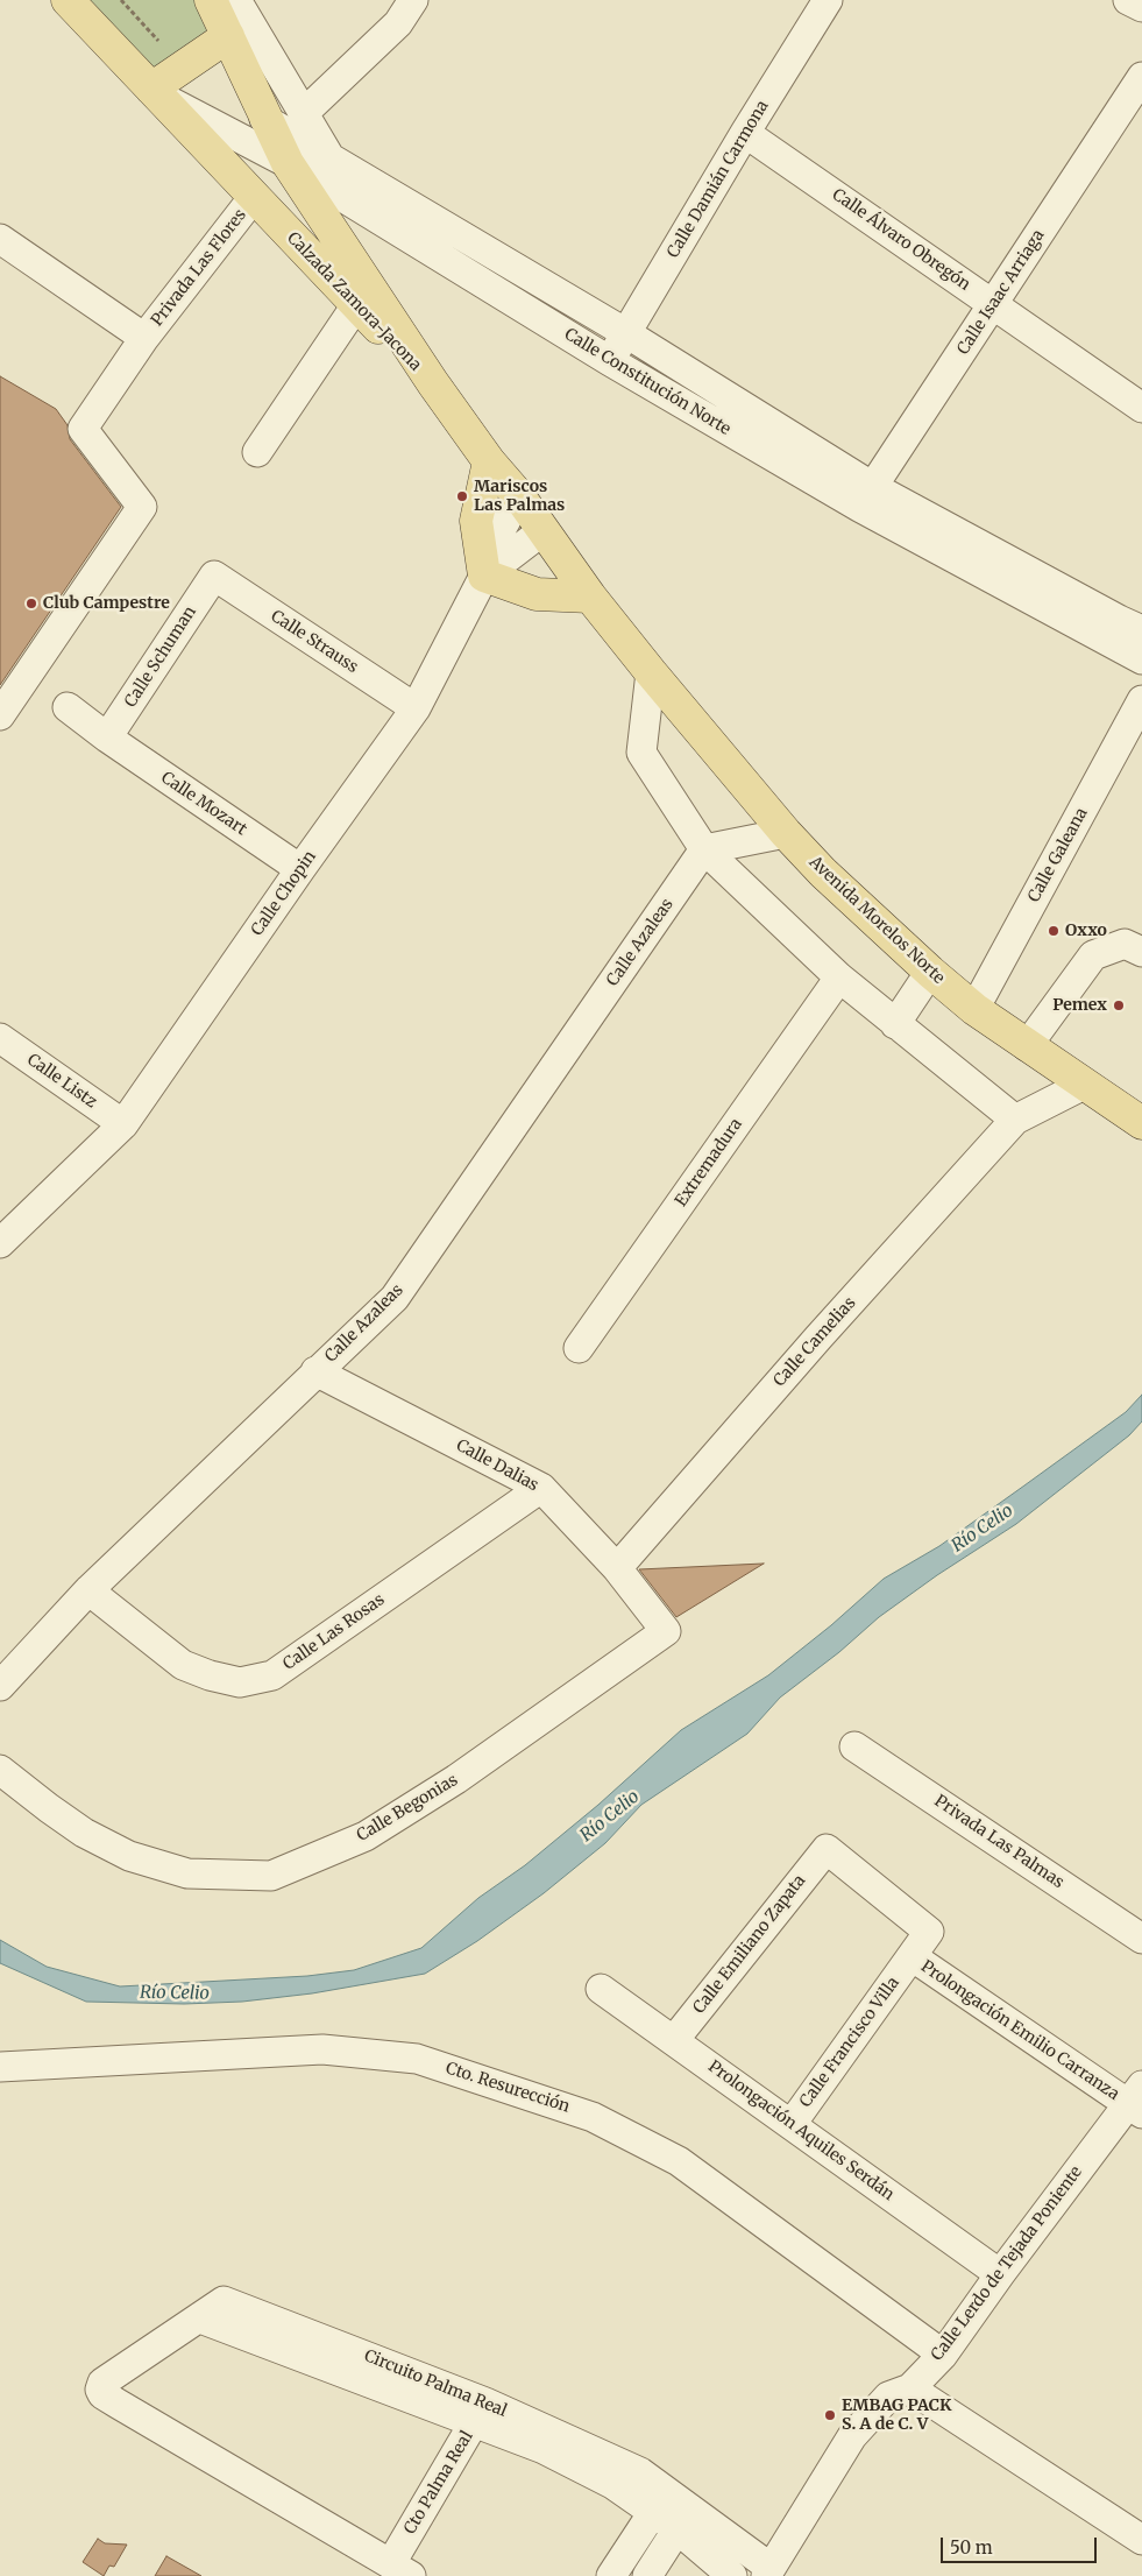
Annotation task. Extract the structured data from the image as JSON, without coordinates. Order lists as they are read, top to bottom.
{
  "streets": {
    "main road": ["Calzada Zamora-Jacona", "Avenida Morelos Norte"],
    "street": [
      "Calle Damián Carmona",
      "Calle Álvaro Obregón",
      "Privada Las Flores",
      "Calle Isaac Arriaga",
      "Calle Constitución Norte",
      "Calle Strauss",
      "Calle Schuman",
      "Calle Mozart",
      "Calle Galeana",
      "Calle Chopin",
      "Calle Azaleas",
      "Calle Listz",
      "Extremadura",
      "Calle Camelias",
      "Calle Dalias",
      "Calle Las Rosas",
      "Calle Begonias",
      "Privada Las Palmas",
      "Calle Emiliano Zapata",
      "Prolongación Emilio Carranza",
      "Calle Francisco Villa",
      "Cto. Resurección",
      "Prolongación Aquiles Serdán",
      "Calle Lerdo de Tejada Poniente",
      "Circuito Palma Real",
      "Cto Palma Real"
    ]
  },
  "crossings": [
    ["Calle Damián Carmona", "Calle Álvaro Obregón"],
    ["Calle Damián Carmona", "Calle Constitución Norte"],
    ["Calle Álvaro Obregón", "Calle Isaac Arriaga"],
    ["Privada Las Flores", "Calzada Zamora-Jacona"],
    ["Calle Isaac Arriaga", "Calle Constitución Norte"],
    ["Calzada Zamora-Jacona", "Calle Constitución Norte"],
    ["Calzada Zamora-Jacona", "Avenida Morelos Norte"],
    ["Calle Strauss", "Calle Schuman"],
    ["Calle Strauss", "Calle Chopin"],
    ["Calle Schuman", "Calle Mozart"],
    ["Calle Mozart", "Calle Chopin"],
    ["Calle Galeana", "Avenida Morelos Norte"],
    ["Calle Chopin", "Avenida Morelos Norte"],
    ["Calle Chopin", "Calle Listz"],
    ["Calle Azaleas", "Calle Dalias"],
    ["Calle Azaleas", "Calle Las Rosas"],
    ["Calle Camelias", "Calle Dalias"],
    ["Calle Dalias", "Calle Las Rosas"],
    ["Calle Dalias", "Calle Begonias"],
    ["Calle Emiliano Zapata", "Calle Francisco Villa"],
    ["Calle Emiliano Zapata", "Prolongación Aquiles Serdán"],
    ["Prolongación Emilio Carranza", "Calle Francisco Villa"],
    ["Prolongación Emilio Carranza", "Calle Lerdo de Tejada Poniente"],
    ["Calle Francisco Villa", "Prolongación Aquiles Serdán"],
    ["Cto. Resurección", "Calle Lerdo de Tejada Poniente"],
    ["Prolongación Aquiles Serdán", "Calle Lerdo de Tejada Poniente"],
    ["Calle Lerdo de Tejada Poniente", "Circuito Palma Real"],
    ["Circuito Palma Real", "Cto Palma Real"]
  ],
  "water": ["Río Celio"],
  "places": [
    "Mariscos Las Palmas",
    "Club Campestre",
    "Oxxo",
    "Pemex",
    "EMBAG PACK S. A de C. V"
  ],
  "scale_bar": "50 m"
}
